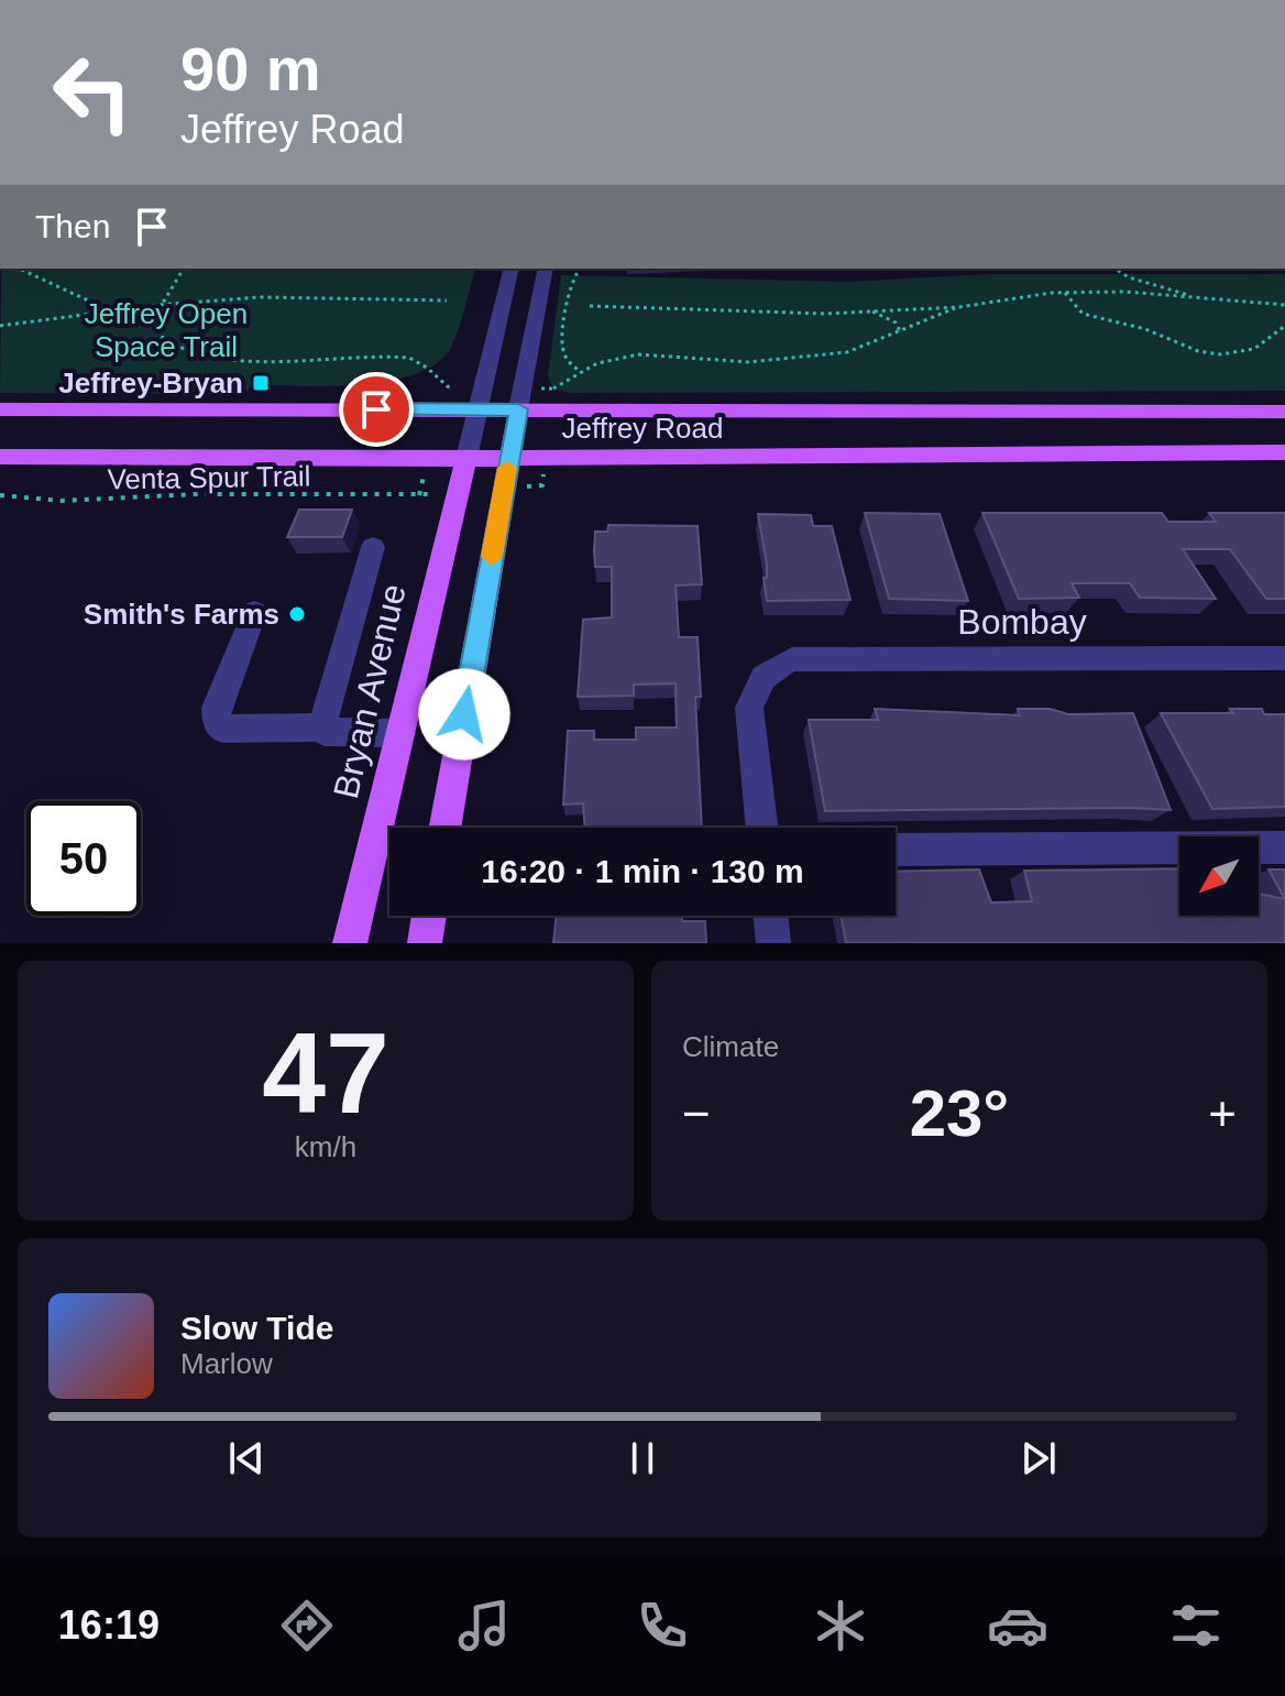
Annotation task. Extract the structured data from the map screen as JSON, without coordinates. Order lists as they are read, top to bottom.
{
  "streets": {
    "main road": ["Jeffrey Road", "Bryan Avenue"],
    "street": ["Bombay"],
    "path": ["Venta Spur Trail"]
  },
  "crossings": [
    ["Jeffrey Road", "Bryan Avenue"]
  ],
  "parks": ["Jeffrey Open Space Trail"],
  "places": {
    "transit": ["Jeffrey-Bryan"],
    "other": ["Smith's Farms"]
  },
  "north": "bottom left",
  "page": {
    "turn": ["90 m", "Jeffrey Road"],
    "then": "Then",
    "limit": "50",
    "trip": "16:20 · 1 min · 130 m",
    "tile": [
      ["47", "km/h"],
      "Climate"
    ],
    "heat": ["−", "23°", "+"],
    "song": ["Slow Tide", "Marlow"],
    "tabs": "16:19"
  }
}
